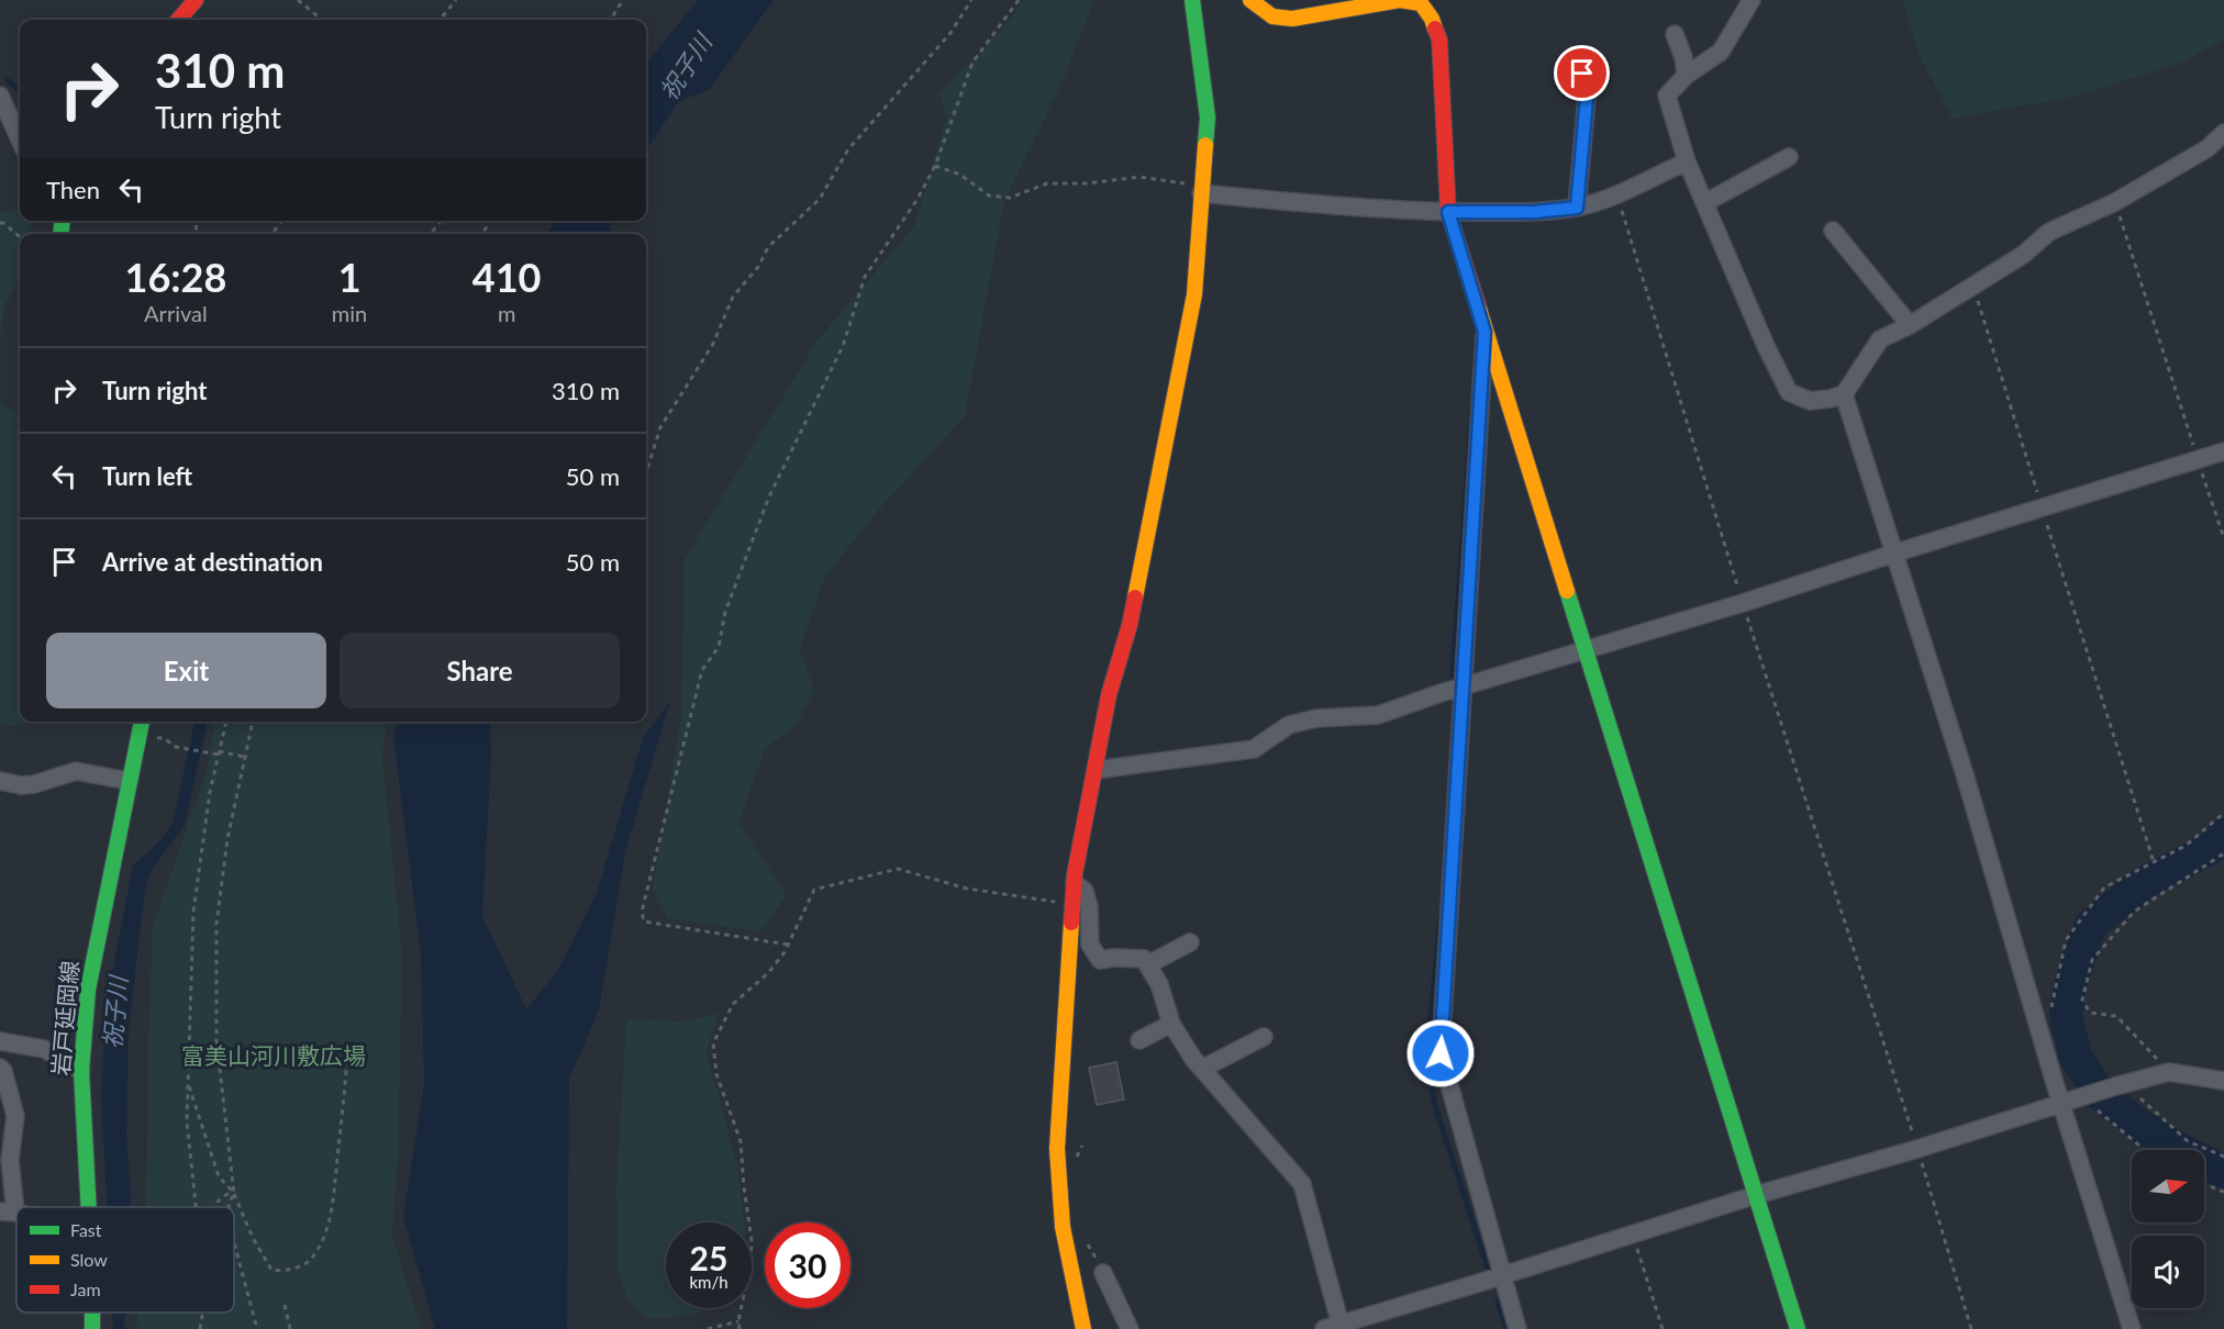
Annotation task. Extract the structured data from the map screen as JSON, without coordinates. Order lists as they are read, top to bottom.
{
  "streets": {
    "street": ["岩戸延岡線"]
  },
  "water": ["祝子川"],
  "parks": ["富美山河川敷広場"],
  "legend": ["Fast", "Slow", "Jam"],
  "north": "right",
  "page": {
    "turn": ["310 m", "Turn right"],
    "then": "Then",
    "eta": [
      "16:28",
      "Arrival",
      "1",
      "min",
      "410",
      "m"
    ],
    "list": [
      {
        "name": "Turn right",
        "value": "310 m"
      },
      {
        "name": "Turn left",
        "value": "50 m"
      },
      {
        "name": "Arrive at destination",
        "value": "50 m"
      }
    ],
    "buttons": ["Exit", "Share"],
    "speed": "25 km/h",
    "limit": "30"
  }
}
